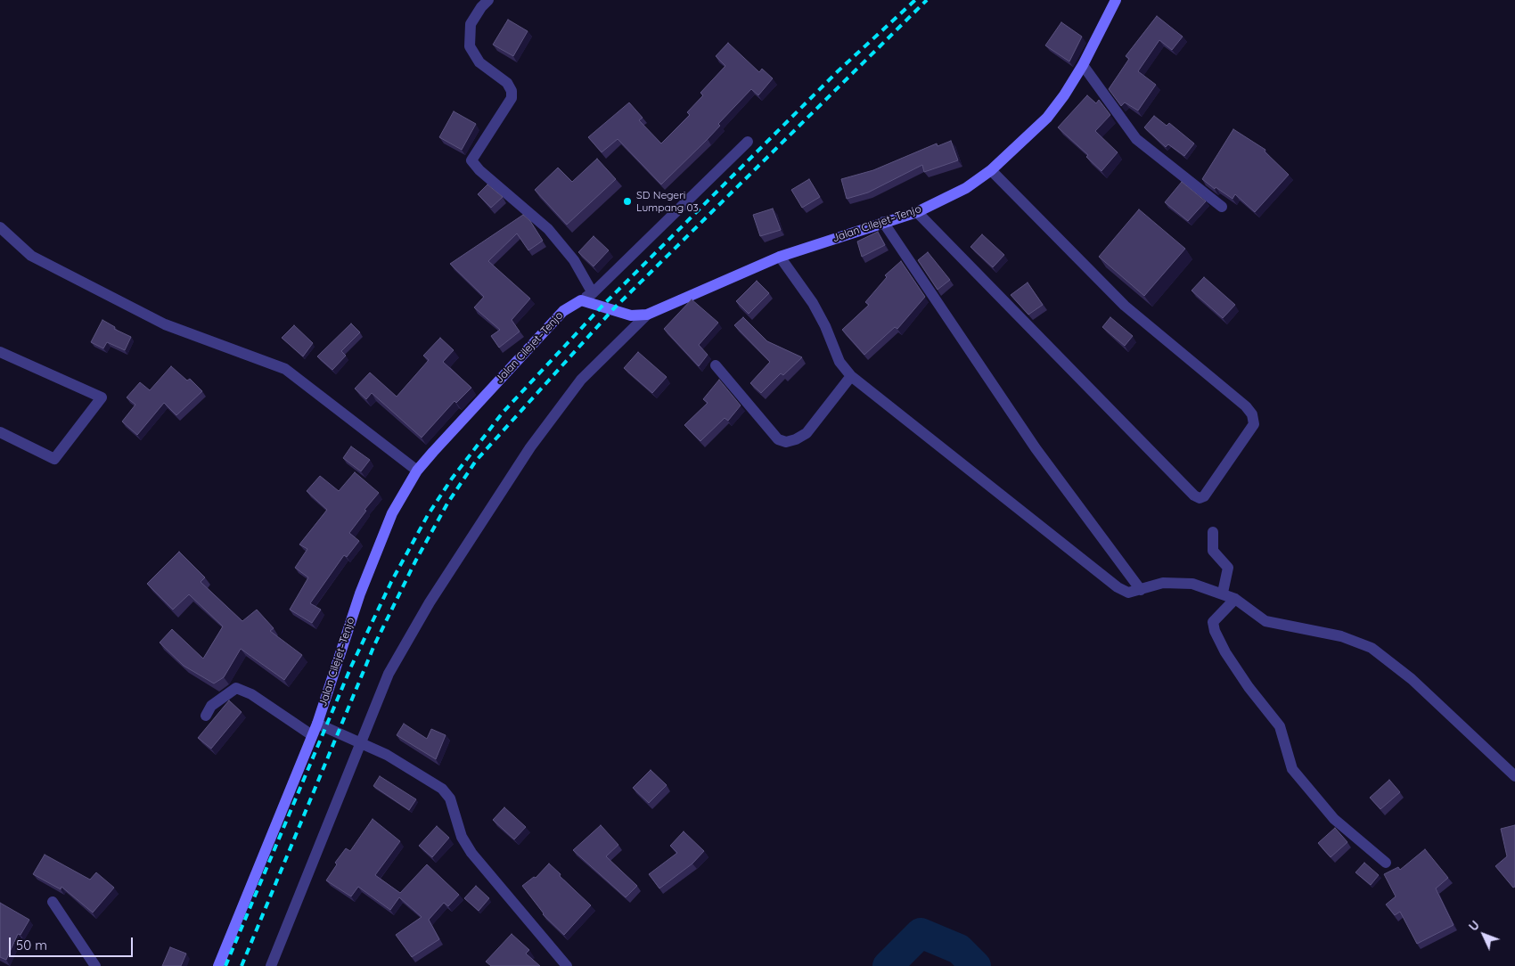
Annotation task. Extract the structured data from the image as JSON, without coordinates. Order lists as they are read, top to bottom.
{
  "streets": {
    "main road": ["Jalan Cilejet–Tenjo"]
  },
  "places": ["SD Negeri Lumpang 03"],
  "scale_bar": "50 m",
  "north": "top left"
}
